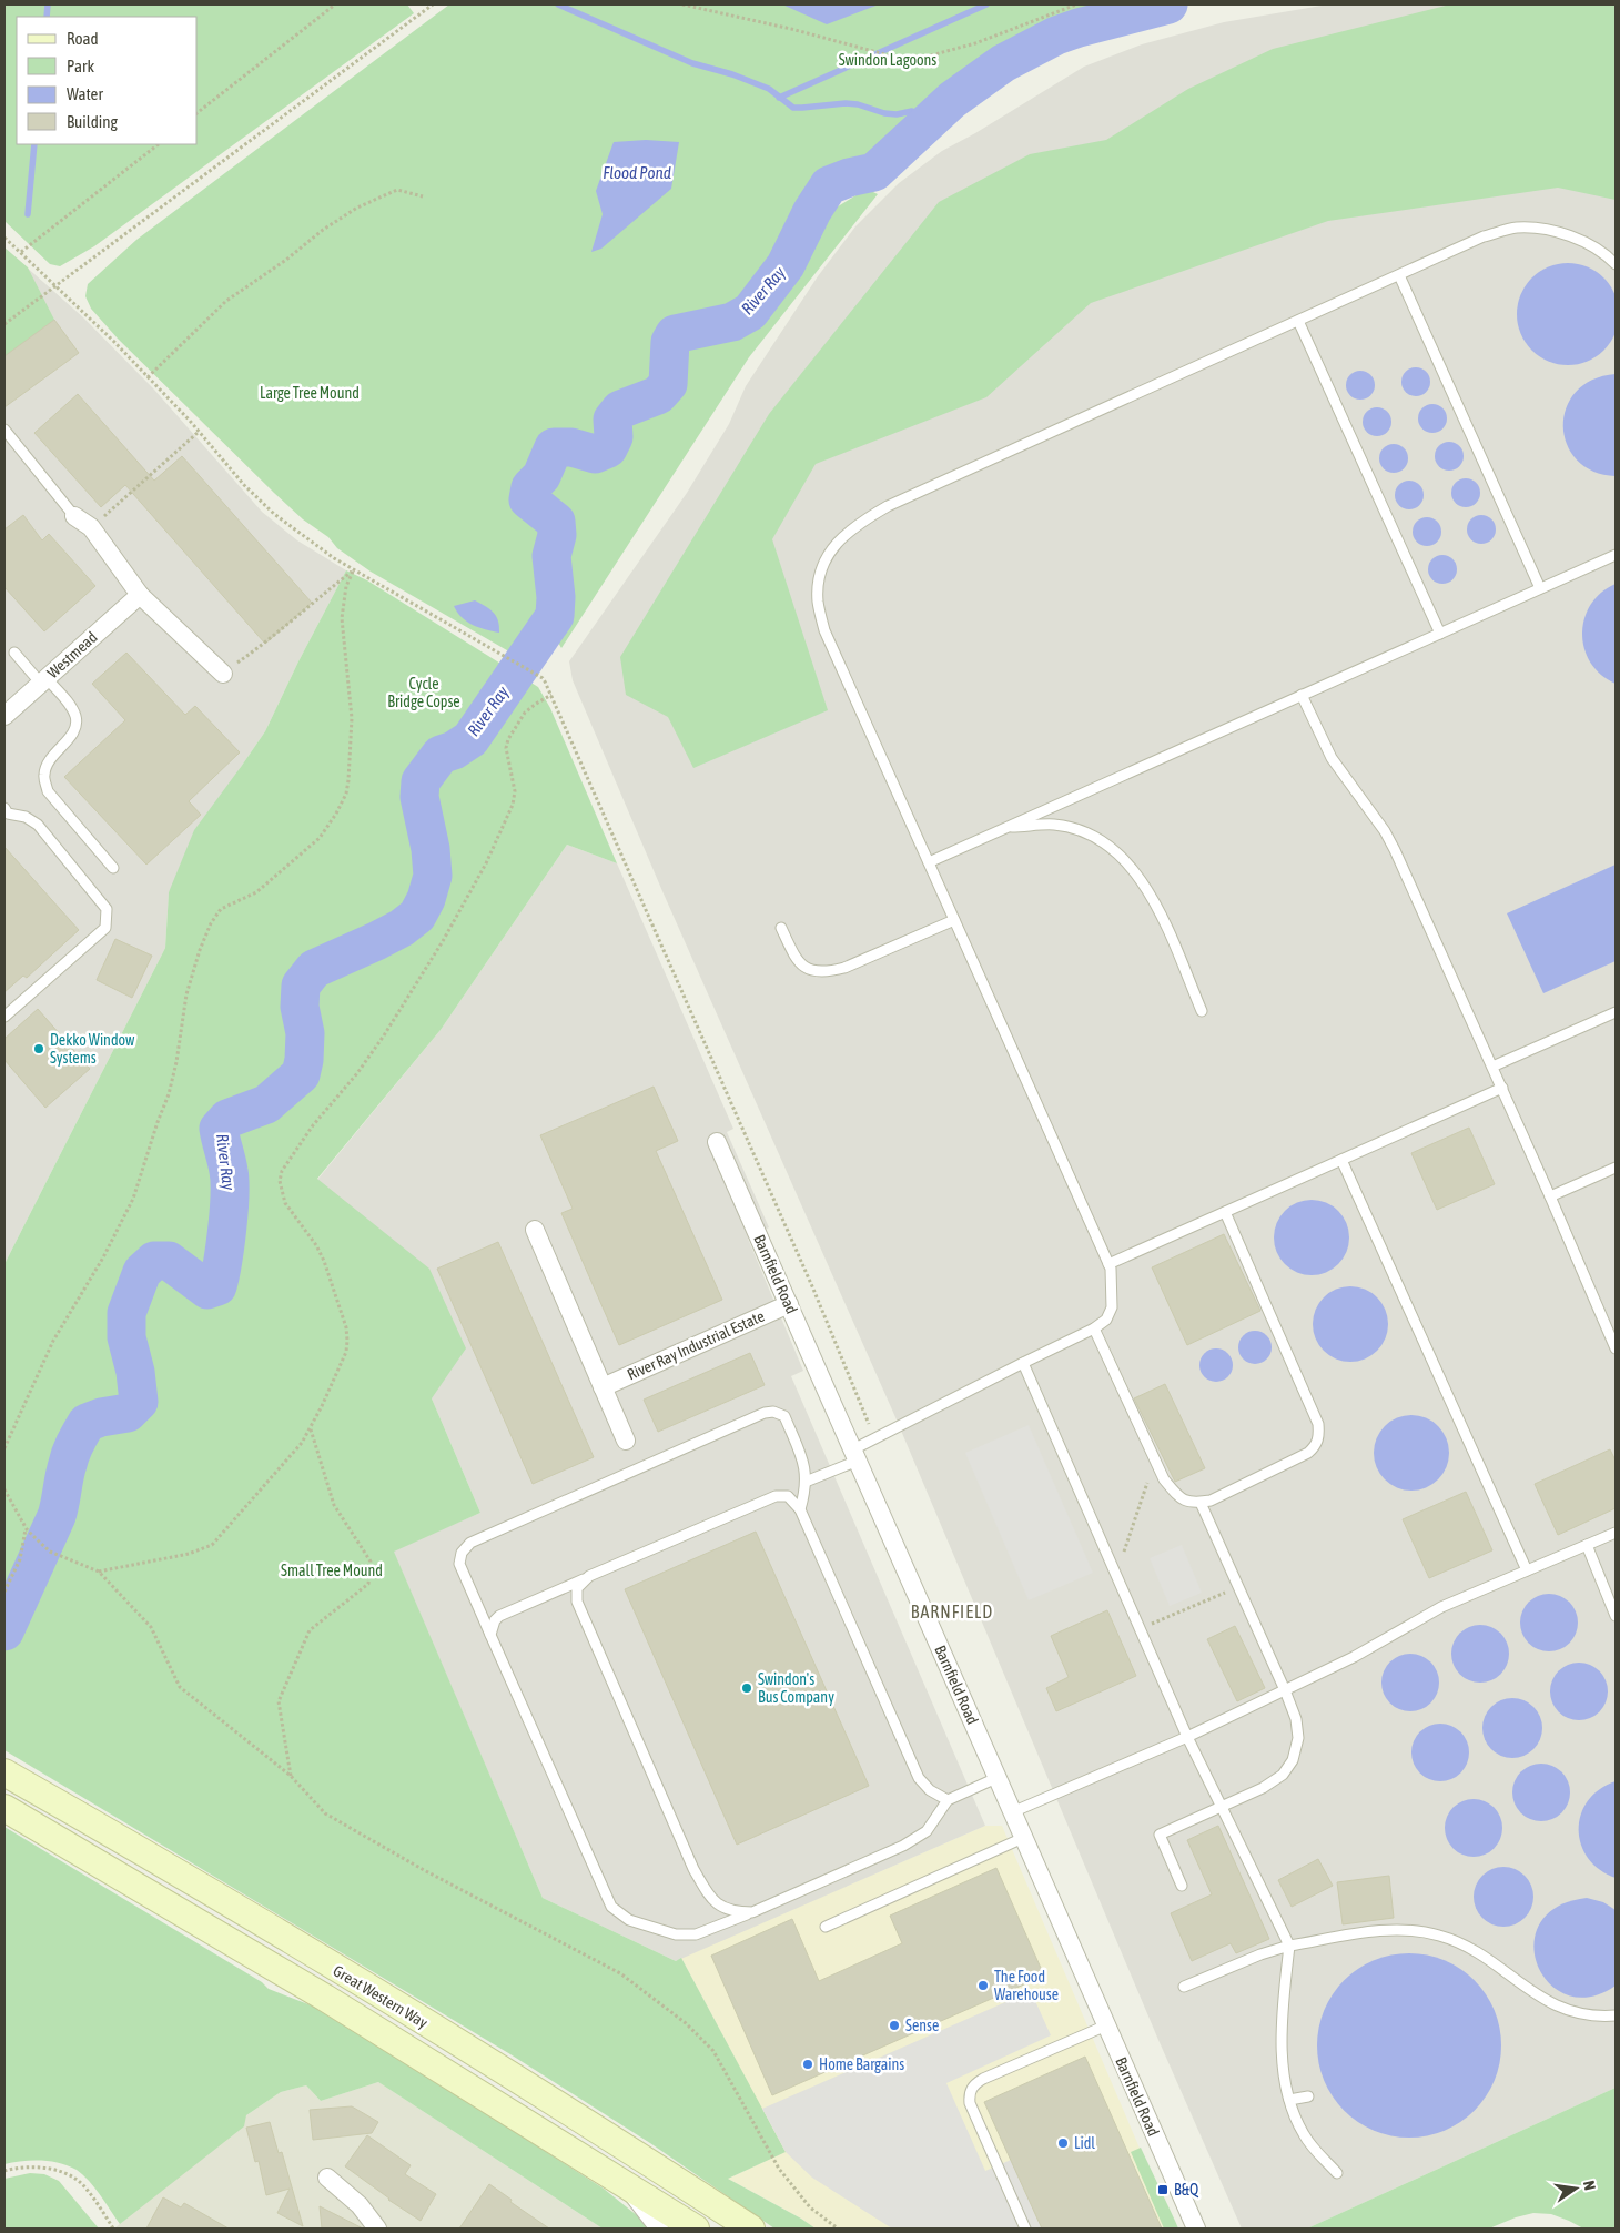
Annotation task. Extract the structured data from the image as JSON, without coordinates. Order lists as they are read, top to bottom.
{
  "streets": {
    "main road": ["Great Western Way"],
    "street": ["Westmead", "Barnfield Road", "River Ray Industrial Estate"]
  },
  "crossings": [
    ["Barnfield Road", "River Ray Industrial Estate"]
  ],
  "districts": ["BARNFIELD"],
  "water": ["Flood Pond", "River Ray"],
  "parks": [
    "Swindon Lagoons",
    "Large Tree Mound",
    "Cycle Bridge Copse",
    "Small Tree Mound"
  ],
  "places": {
    "other": [
      "Dekko Window Systems",
      "Swindon's Bus Company",
      "The Food Warehouse",
      "Sense",
      "Home Bargains",
      "Lidl"
    ],
    "transit": ["B&Q"]
  },
  "legend": [
    "Road",
    "Park",
    "Water",
    "Building"
  ],
  "north": "right"
}
